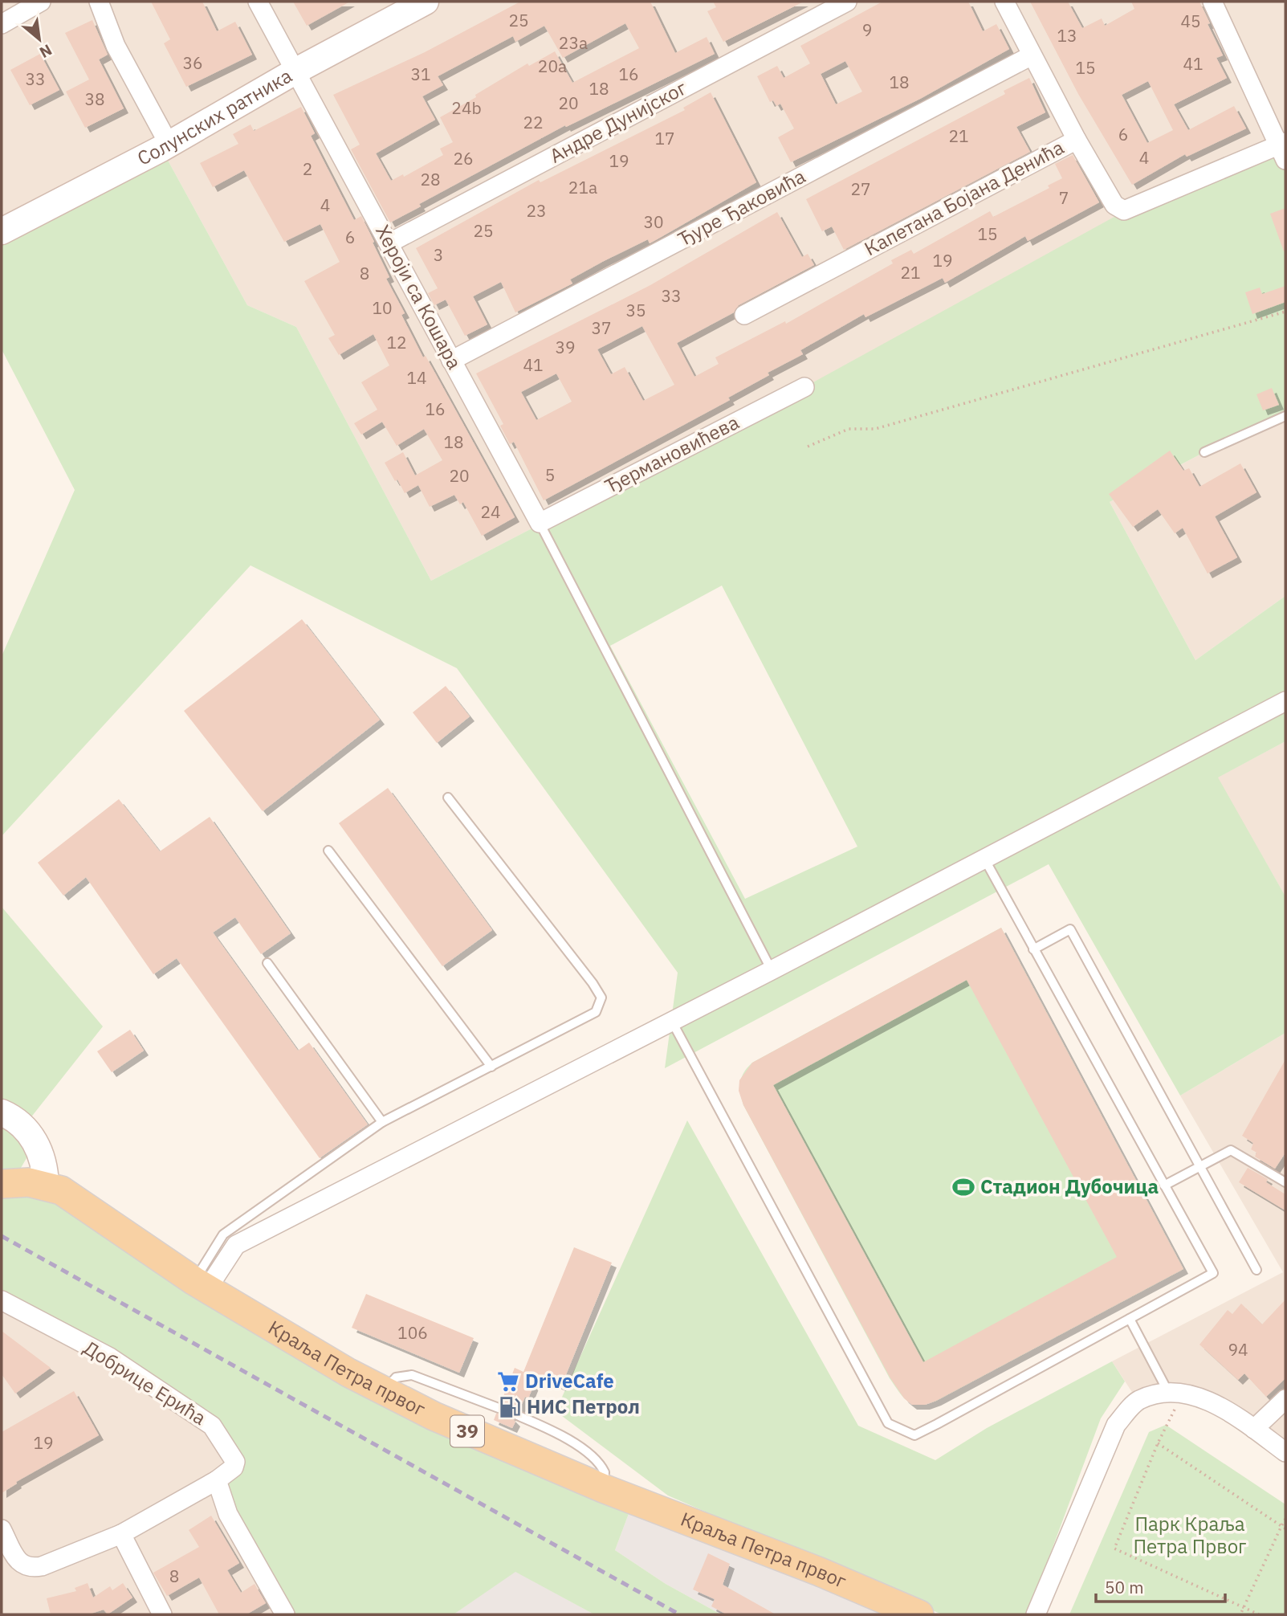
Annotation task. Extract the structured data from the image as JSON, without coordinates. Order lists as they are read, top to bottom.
{
  "streets": {
    "main road": ["Солунских ратника", "Краља Петра првог", "39"],
    "street": [
      "Андре Дунијског",
      "Капетана Бојана Денића",
      "Ђуре Ђаковића",
      "Хероји са Кошара",
      "Ђермановићева",
      "Добрице Ерића"
    ]
  },
  "crossings": [
    ["Солунских ратника", "Хероји са Кошара"],
    ["Андре Дунијског", "Хероји са Кошара"],
    ["Ђуре Ђаковића", "Хероји са Кошара"],
    ["Хероји са Кошара", "Ђермановићева"]
  ],
  "parks": ["Парк Краља Петра Првог"],
  "places": {
    "sports": ["Стадион Дубочица"],
    "supermarket": ["DriveCafe"],
    "fuel station": ["НИС Петрол"]
  },
  "house_numbers": [
    "25",
    "45",
    "9",
    "13",
    "23a",
    "36",
    "41",
    "20a",
    "15",
    "31",
    "16",
    "33",
    "18",
    "18",
    "38",
    "20",
    "24b",
    "22",
    "6",
    "21",
    "17",
    "4",
    "26",
    "19",
    "2",
    "28",
    "21a",
    "27",
    "7",
    "4",
    "23",
    "30",
    "25",
    "15",
    "6",
    "3",
    "19",
    "21",
    "8",
    "33",
    "10",
    "35",
    "37",
    "12",
    "39",
    "41",
    "14",
    "16",
    "18",
    "5",
    "20",
    "24",
    "106",
    "94",
    "19",
    "8"
  ],
  "scale_bar": "50 m",
  "north": "bottom right"
}
